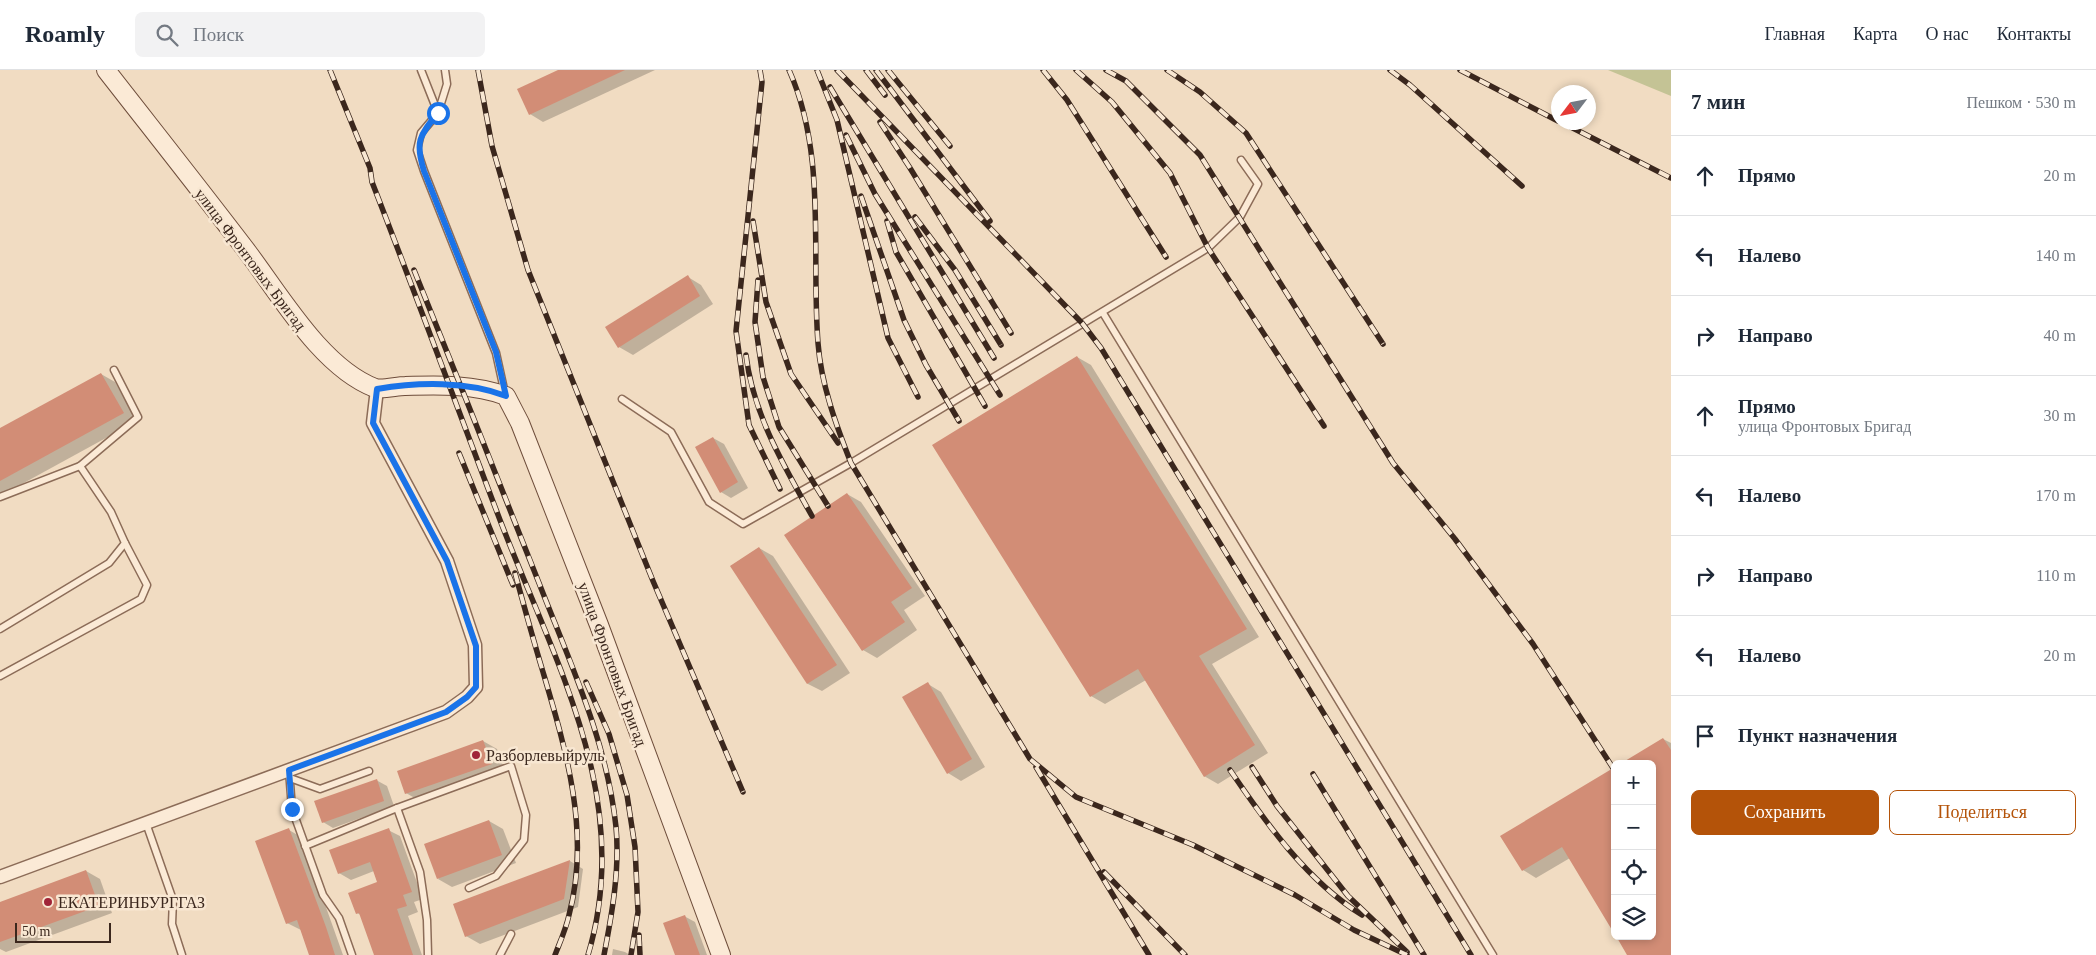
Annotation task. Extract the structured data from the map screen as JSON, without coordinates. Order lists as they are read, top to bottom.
{
  "streets": {
    "main road": ["улица Фронтовых Бригад"]
  },
  "places": ["Разборлевыйруль", "ЕКАТЕРИНБУРГГАЗ"],
  "scale_bar": "50 m",
  "north": "bottom left",
  "page": {
    "header": "Roamly",
    "search": "Поиск",
    "nav": [
      "Главная",
      "Карта",
      "О нас",
      "Контакты"
    ],
    "heading": ["7 мин", "Пешком · 530 m"],
    "list": [
      ["Прямо", "20 m"],
      ["Налево", "140 m"],
      ["Направо", "40 m"],
      ["Прямо", "улица Фронтовых Бригад", "30 m"],
      ["Налево", "170 m"],
      ["Направо", "110 m"],
      ["Налево", "20 m"],
      "Пункт назначения"
    ],
    "map_buttons": ["+", "−"],
    "buttons": ["Сохранить", "Поделиться"],
    "scale": "50 m"
  }
}
